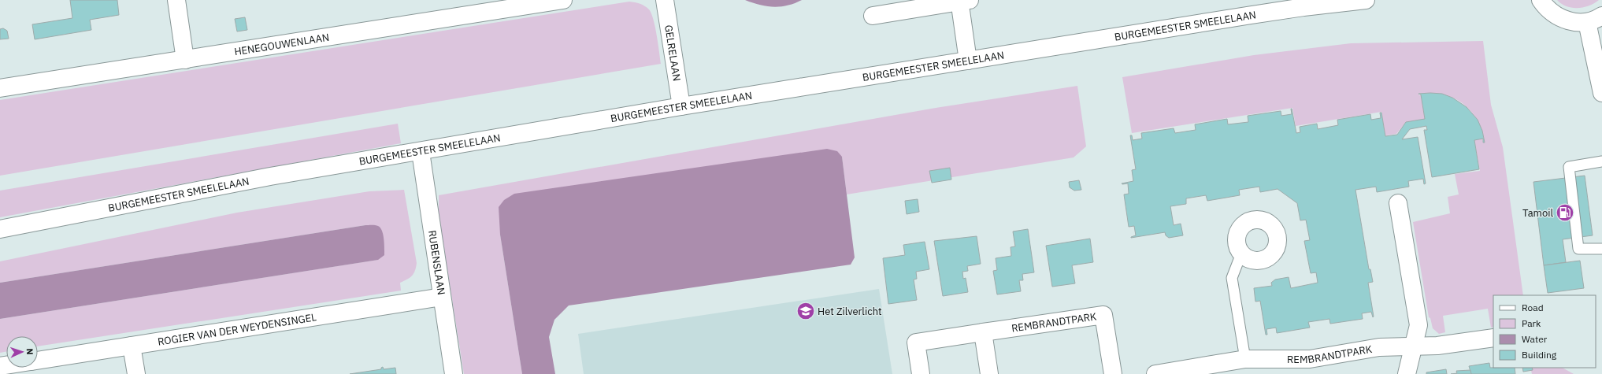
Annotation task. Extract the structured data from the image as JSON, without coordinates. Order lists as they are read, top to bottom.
{
  "streets": {
    "street": [
      "BURGEMEESTER SMEELELAAN",
      "HENEGOUWENLAAN",
      "GELRELAAN",
      "RUBENSLAAN",
      "REMBRANDTPARK",
      "ROGIER VAN DER WEYDENSINGEL"
    ]
  },
  "crossings": [
    ["BURGEMEESTER SMEELELAAN", "GELRELAAN"],
    ["BURGEMEESTER SMEELELAAN", "RUBENSLAAN"],
    ["RUBENSLAAN", "ROGIER VAN DER WEYDENSINGEL"]
  ],
  "places": {
    "fuel station": ["Tamoil"],
    "school or university": ["Het Zilverlicht"]
  },
  "legend": [
    "Road",
    "Park",
    "Water",
    "Building"
  ],
  "north": "right"
}
